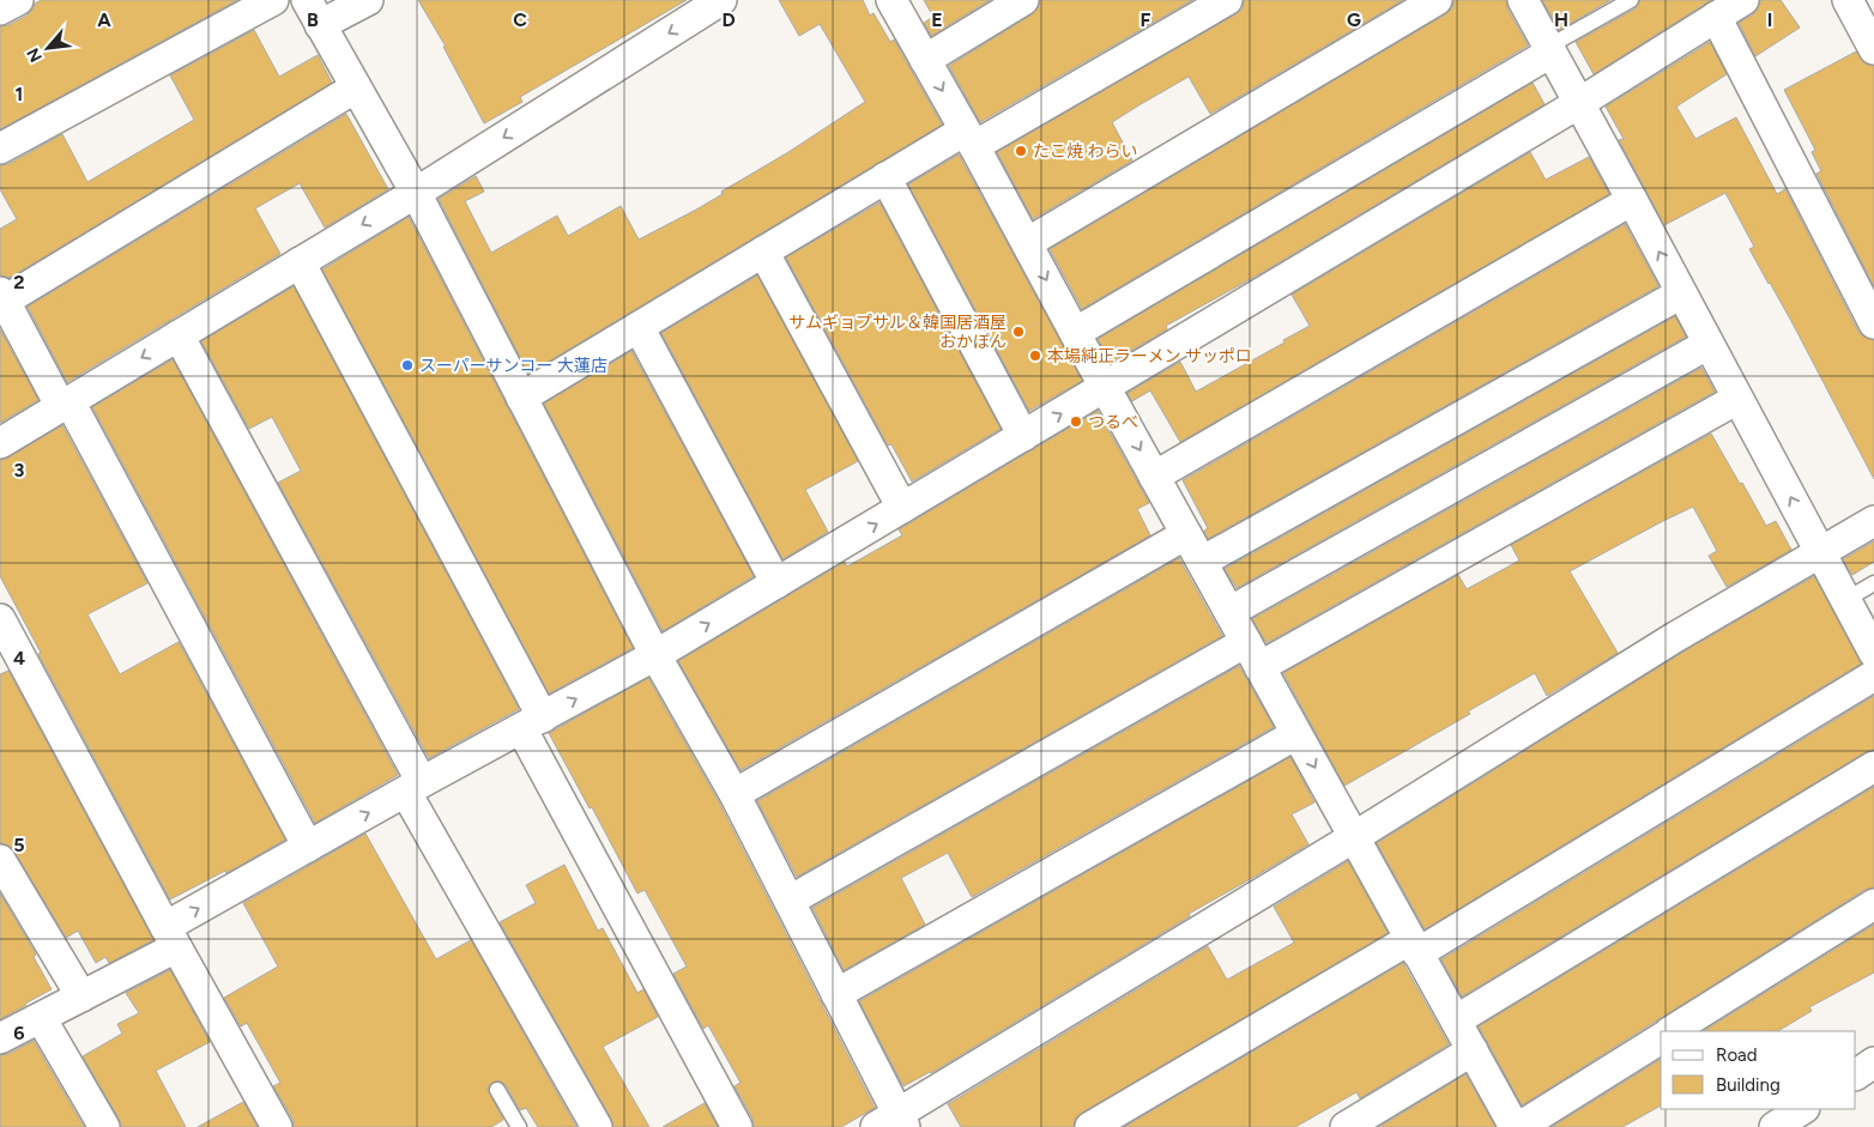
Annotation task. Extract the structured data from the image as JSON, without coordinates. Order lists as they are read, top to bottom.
{
  "places": [
    "たこ焼 わらい",
    "サムギョプサル＆韓国居酒屋 おかぽん",
    "本場純正ラーメン サッポロ",
    "スーパーサンコー 大蓮店",
    "つるべ"
  ],
  "legend": ["Road", "Building"],
  "north": "bottom left",
  "grid": {
    "columns": [
      "A",
      "B",
      "C",
      "D",
      "E",
      "F",
      "G",
      "H",
      "I"
    ],
    "rows": [
      "1",
      "2",
      "3",
      "4",
      "5",
      "6"
    ]
  }
}
